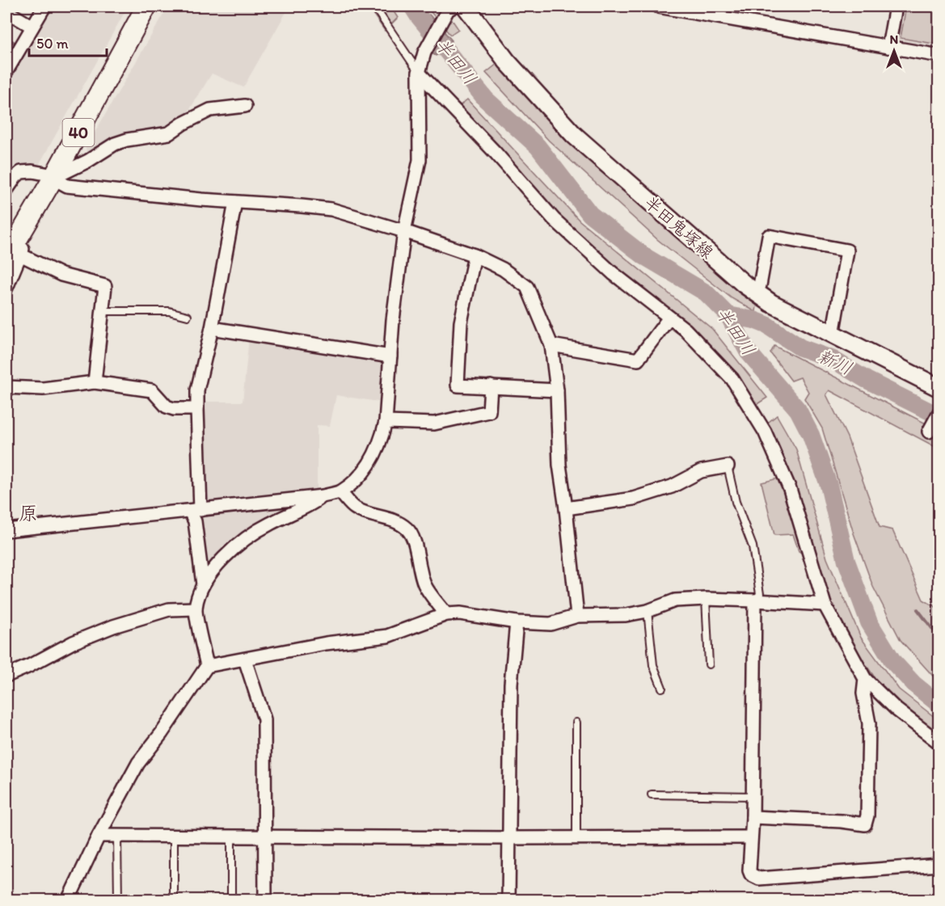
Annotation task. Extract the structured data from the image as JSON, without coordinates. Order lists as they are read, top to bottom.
{
  "streets": {
    "main road": ["40", "半田鬼塚線"]
  },
  "districts": ["原"],
  "water": ["半田川", "新川"],
  "scale_bar": "50 m",
  "north": "top"
}
